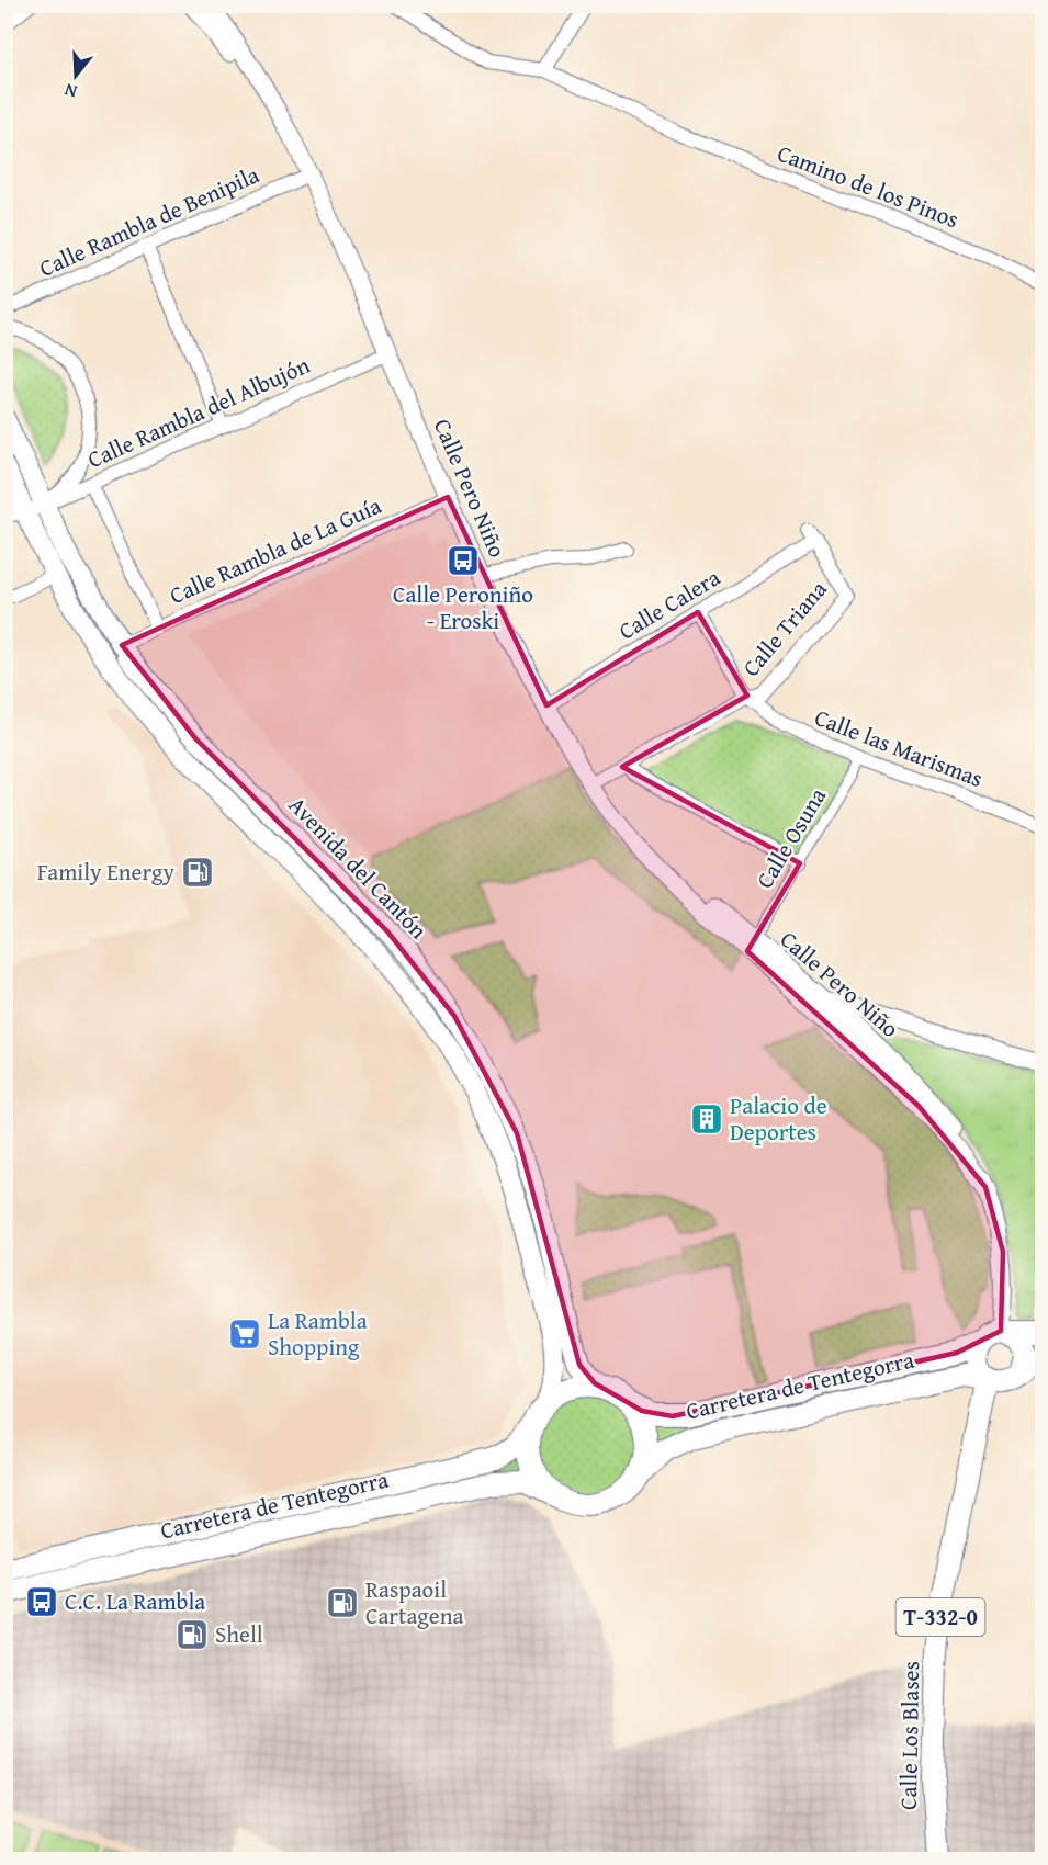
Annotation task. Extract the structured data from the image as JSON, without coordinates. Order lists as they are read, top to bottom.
{
  "streets": {
    "main road": [
      "Avenida del Cantón",
      "Carretera de Tentegorra",
      "T-332-0",
      "Calle Los Blases"
    ],
    "street": [
      "Camino de los Pinos",
      "Calle Rambla de Benipila",
      "Calle Rambla del Albujón",
      "Calle Pero Niño",
      "Calle Rambla de La Guía",
      "Calle Calera",
      "Calle Triana",
      "Calle las Marismas",
      "Calle Osuna"
    ]
  },
  "crossings": [
    ["Calle Rambla de Benipila", "Calle Pero Niño"],
    ["Calle Rambla del Albujón", "Calle Pero Niño"],
    ["Calle Rambla del Albujón", "Avenida del Cantón"],
    ["Calle Pero Niño", "Calle Rambla de La Guía"],
    ["Calle Pero Niño", "Calle Calera"],
    ["Calle Pero Niño", "Calle Triana"],
    ["Calle Pero Niño", "Calle Osuna"],
    ["Calle Pero Niño", "Carretera de Tentegorra"],
    ["Calle Pero Niño", "Calle Los Blases"],
    ["Calle Rambla de La Guía", "Avenida del Cantón"],
    ["Calle Calera", "Calle Triana"],
    ["Calle Triana", "Calle las Marismas"],
    ["Calle las Marismas", "Calle Osuna"],
    ["Avenida del Cantón", "Carretera de Tentegorra"],
    ["Carretera de Tentegorra", "Calle Los Blases"]
  ],
  "places": {
    "bus stop": ["Calle Peroniño - Eroski", "C.C. La Rambla"],
    "fuel station": ["Family Energy", "Raspaoil Cartagena", "Shell"],
    "building": ["Palacio de Deportes"],
    "supermarket": ["La Rambla Shopping"]
  },
  "north": "bottom"
}
